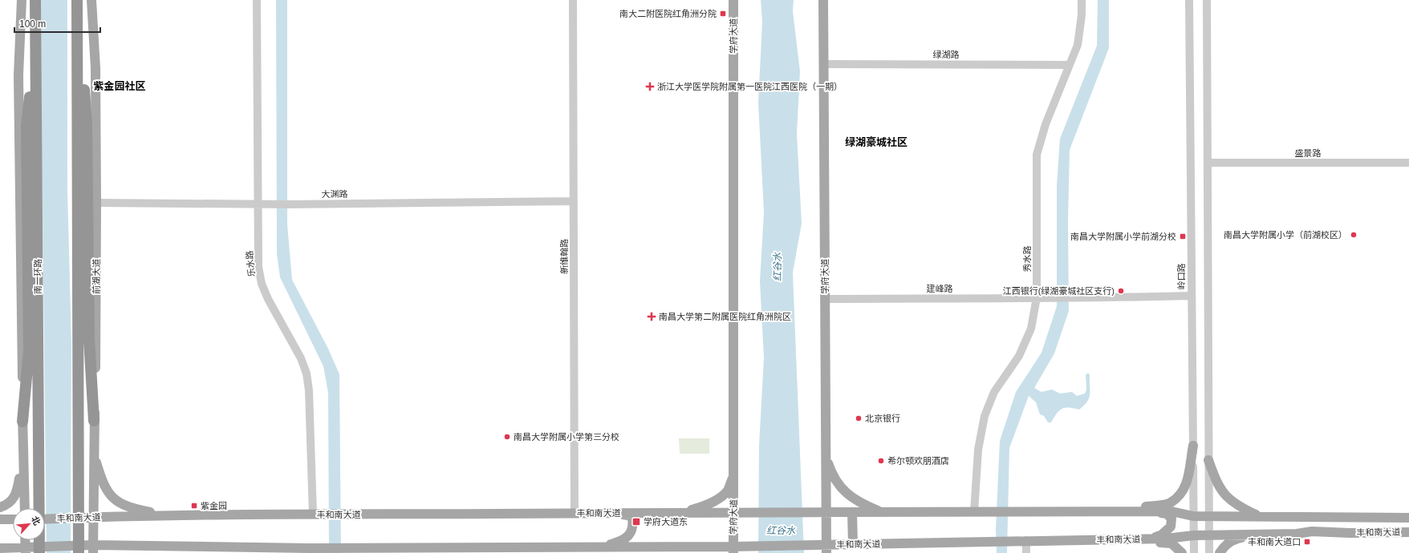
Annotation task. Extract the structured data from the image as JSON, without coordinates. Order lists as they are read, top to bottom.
{
  "streets": {
    "highway": ["南一环路"],
    "main road": ["学府大道", "前湖大道", "丰和南大道"],
    "street": [
      "绿湖路",
      "盛景路",
      "大渊路",
      "新维翰路",
      "秀水路",
      "乐水路",
      "岭口路",
      "建峰路"
    ]
  },
  "crossings": [
    ["学府大道", "绿湖路"],
    ["学府大道", "建峰路"],
    ["学府大道", "丰和南大道"],
    ["绿湖路", "秀水路"],
    ["大渊路", "新维翰路"],
    ["大渊路", "乐水路"],
    ["大渊路", "前湖大道"],
    ["新维翰路", "丰和南大道"],
    ["秀水路", "建峰路"],
    ["秀水路", "丰和南大道"],
    ["乐水路", "丰和南大道"],
    ["前湖大道", "丰和南大道"],
    ["岭口路", "建峰路"],
    ["岭口路", "丰和南大道"]
  ],
  "districts": ["紫金园社区", "绿湖豪城社区"],
  "water": ["红谷水"],
  "places": {
    "transit": [
      "南大二附医院红角洲分院",
      "南昌大学附属小学前湖分校",
      "紫金园",
      "学府大道东",
      "丰和南大道口"
    ],
    "health": ["浙江大学医学院附属第一医院江西医院（一期）", "南昌大学第二附属医院红角洲院区"],
    "other": [
      "南昌大学附属小学（前湖校区）",
      "江西银行(绿湖豪城社区支行)",
      "北京银行",
      "南昌大学附属小学第三分校",
      "希尔顿欢朋酒店"
    ]
  },
  "scale_bar": "100 m",
  "north": "top right"
}
